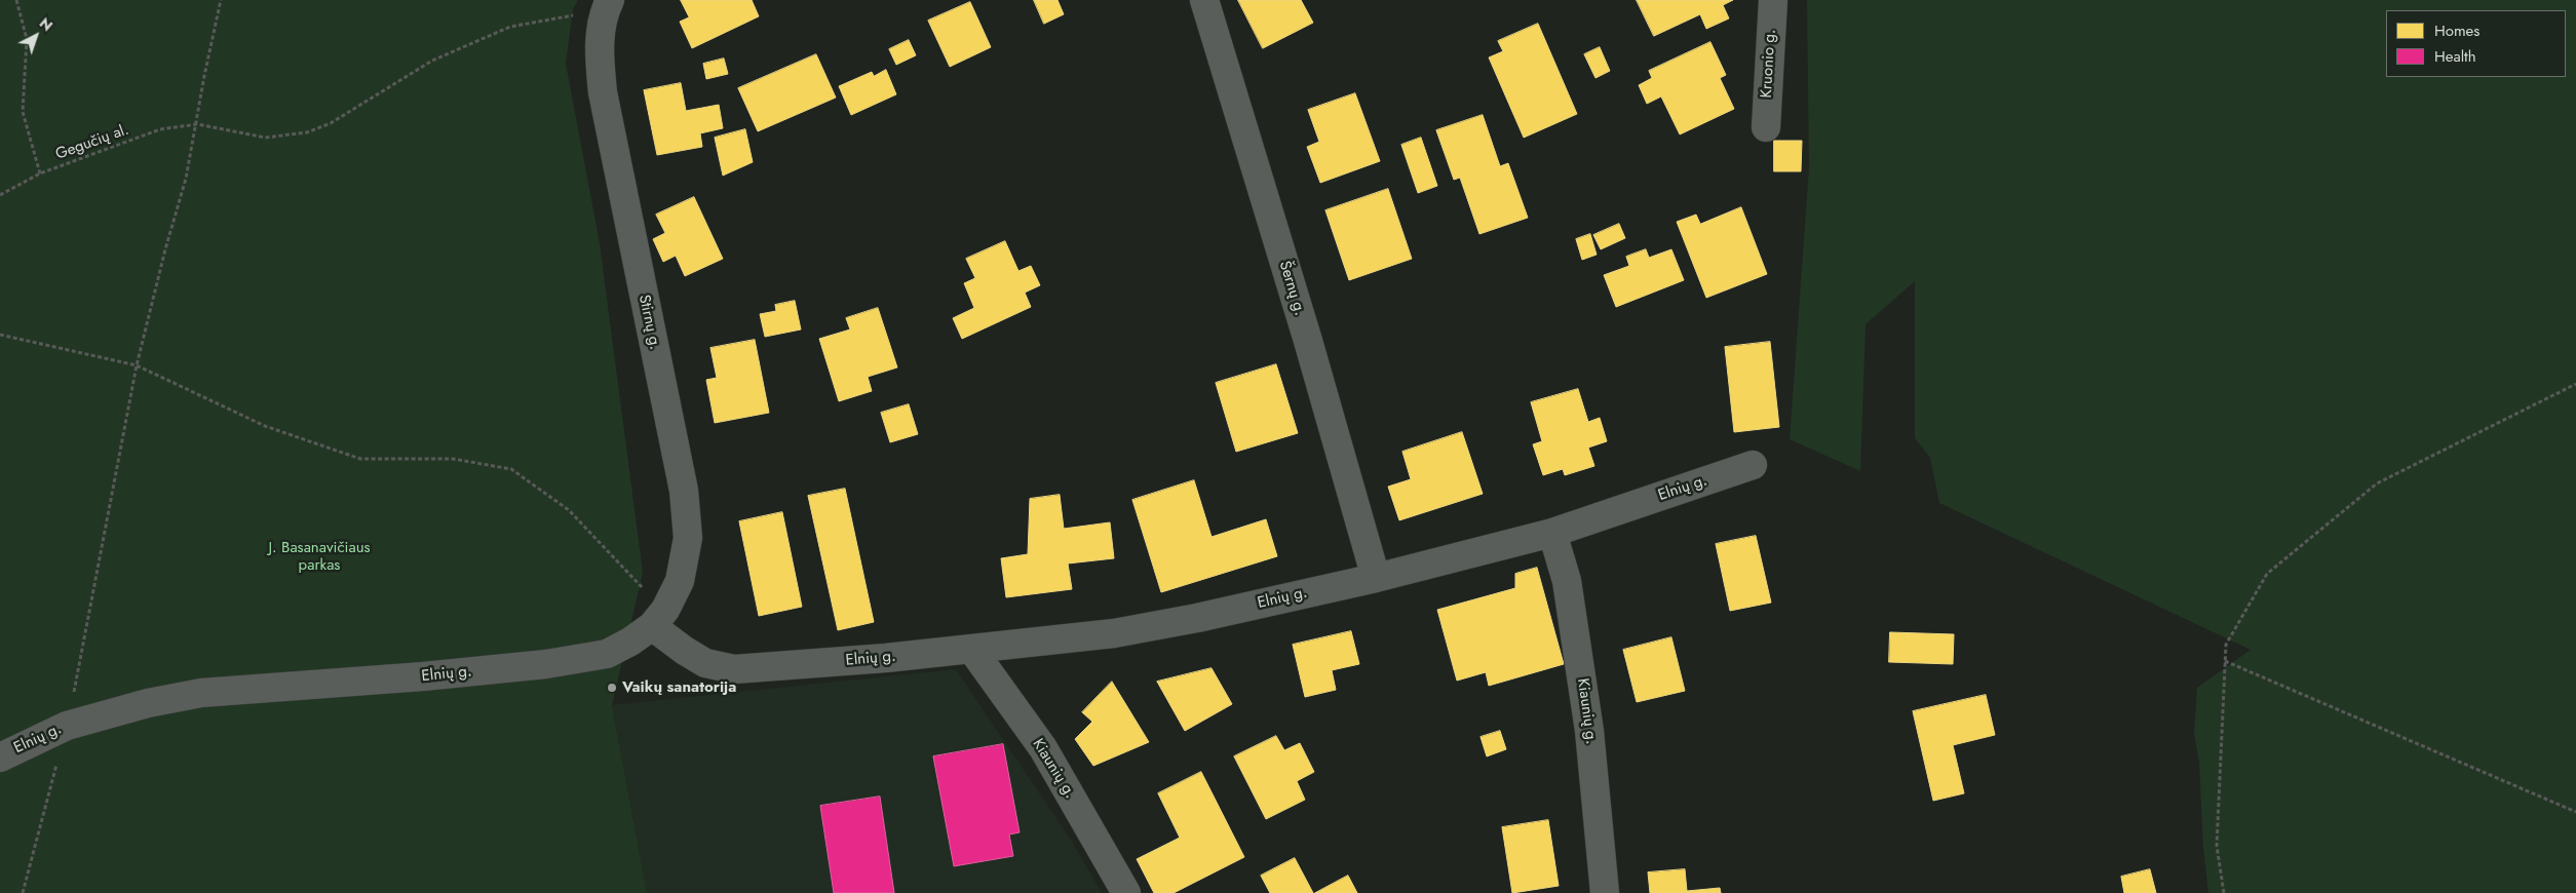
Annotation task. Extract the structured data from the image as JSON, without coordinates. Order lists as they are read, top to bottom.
{
  "streets": {
    "street": [
      "Kruonio g.",
      "Šernų g.",
      "Stirnų g.",
      "Elnių g.",
      "Kiaunių g."
    ],
    "path": ["Gegučių al."]
  },
  "crossings": [
    ["Gegučių al.", "Stirnų g."],
    ["Šernų g.", "Elnių g."],
    ["Stirnų g.", "Elnių g."],
    ["Elnių g.", "Kiaunių g."]
  ],
  "parks": ["J. Basanavičiaus parkas"],
  "places": ["Vaikų sanatorija"],
  "legend": ["Homes", "Health"],
  "north": "top right"
}
